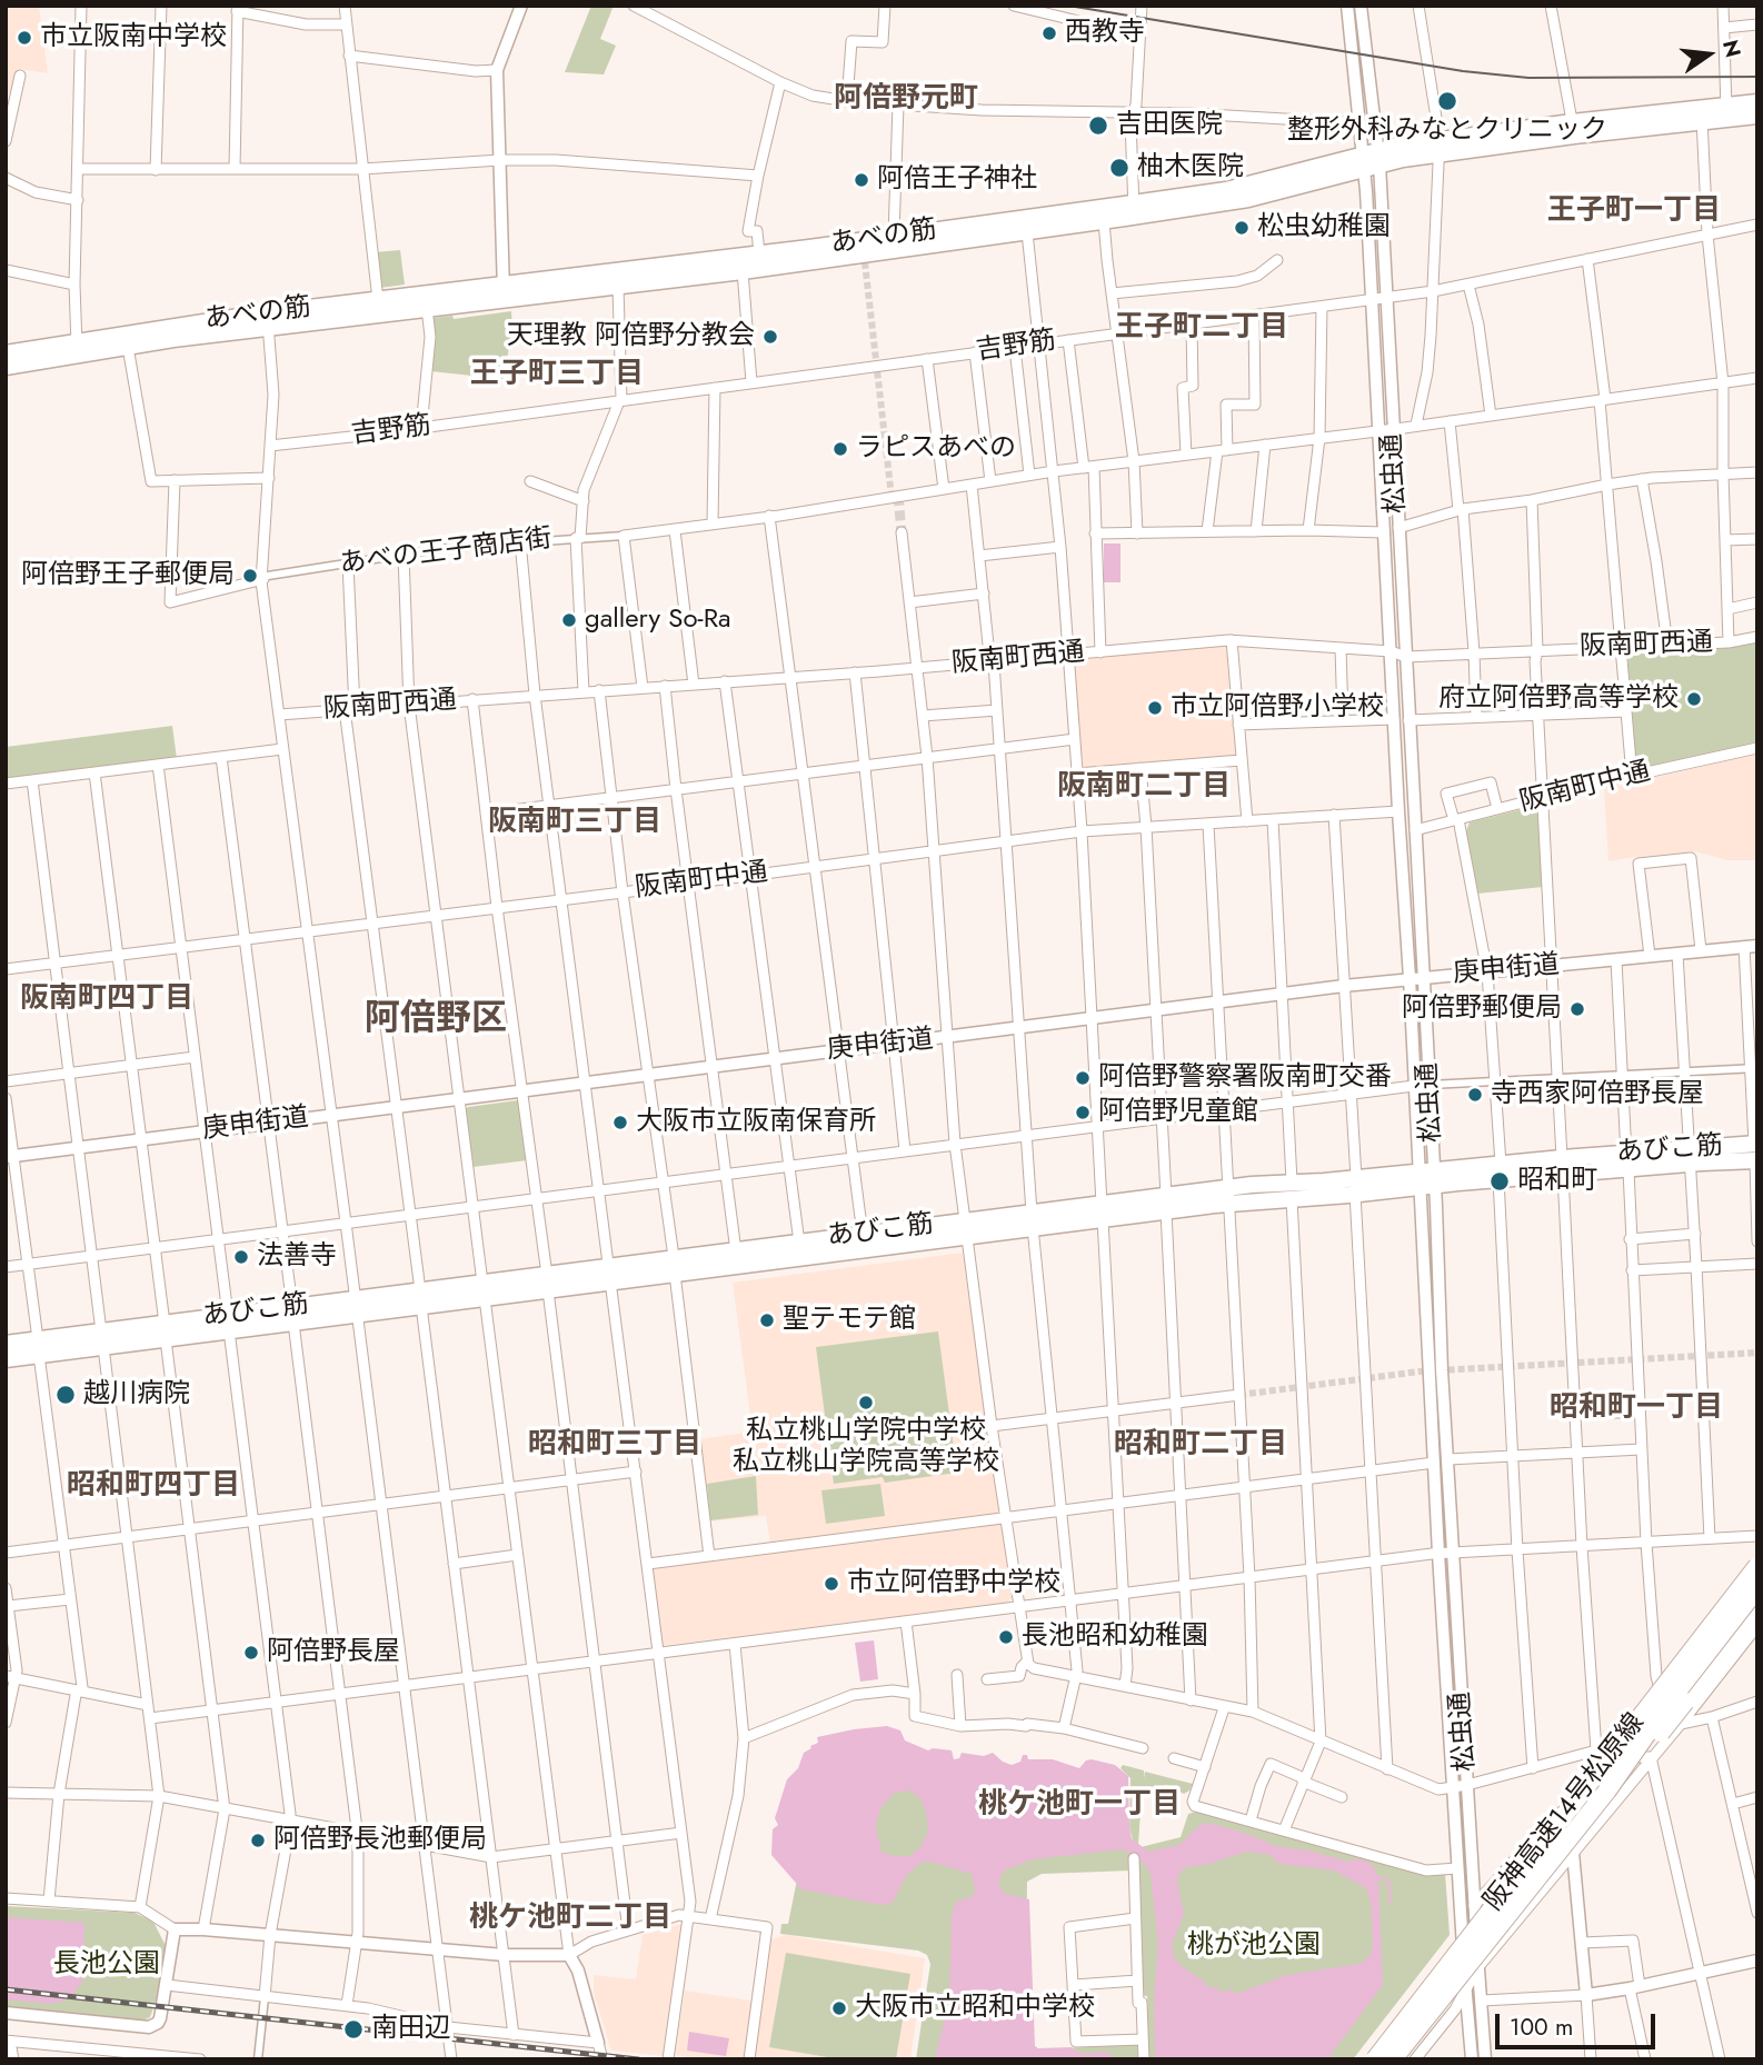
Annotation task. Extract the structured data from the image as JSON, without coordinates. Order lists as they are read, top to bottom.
{
  "streets": {
    "highway": ["阪神高速14号松原線"],
    "main road": ["あべの筋", "あびこ筋"],
    "street": [
      "吉野筋",
      "松虫通",
      "あべの王子商店街",
      "阪南町西通",
      "阪南町中通",
      "庚申街道"
    ]
  },
  "crossings": [
    ["あべの筋", "松虫通"],
    ["吉野筋", "松虫通"],
    ["松虫通", "阪南町西通"],
    ["松虫通", "阪南町中通"],
    ["松虫通", "庚申街道"],
    ["松虫通", "あびこ筋"]
  ],
  "districts": [
    "阿倍野元町",
    "王子町一丁目",
    "王子町二丁目",
    "王子町三丁目",
    "阪南町二丁目",
    "阪南町三丁目",
    "阪南町四丁目",
    "阿倍野区",
    "昭和町一丁目",
    "昭和町三丁目",
    "昭和町二丁目",
    "昭和町四丁目",
    "桃ケ池町一丁目",
    "桃ケ池町二丁目"
  ],
  "parks": ["桃が池公園", "長池公園"],
  "places": [
    "西教寺",
    "市立阪南中学校",
    "整形外科みなとクリニック",
    "吉田医院",
    "柚木医院",
    "阿倍王子神社",
    "松虫幼稚園",
    "天理教 阿倍野分教会",
    "ラピスあべの",
    "阿倍野王子郵便局",
    "gallery So-Ra",
    "府立阿倍野高等学校",
    "市立阿倍野小学校",
    "阿倍野郵便局",
    "阿倍野警察署阪南町交番",
    "寺西家阿倍野長屋",
    "阿倍野児童館",
    "大阪市立阪南保育所",
    "昭和町",
    "法善寺",
    "聖テモテ館",
    "越川病院",
    "私立桃山学院中学校 私立桃山学院高等学校",
    "市立阿倍野中学校",
    "長池昭和幼稚園",
    "阿倍野長屋",
    "阿倍野長池郵便局",
    "大阪市立昭和中学校",
    "南田辺"
  ],
  "scale_bar": "100 m",
  "north": "right"
}
